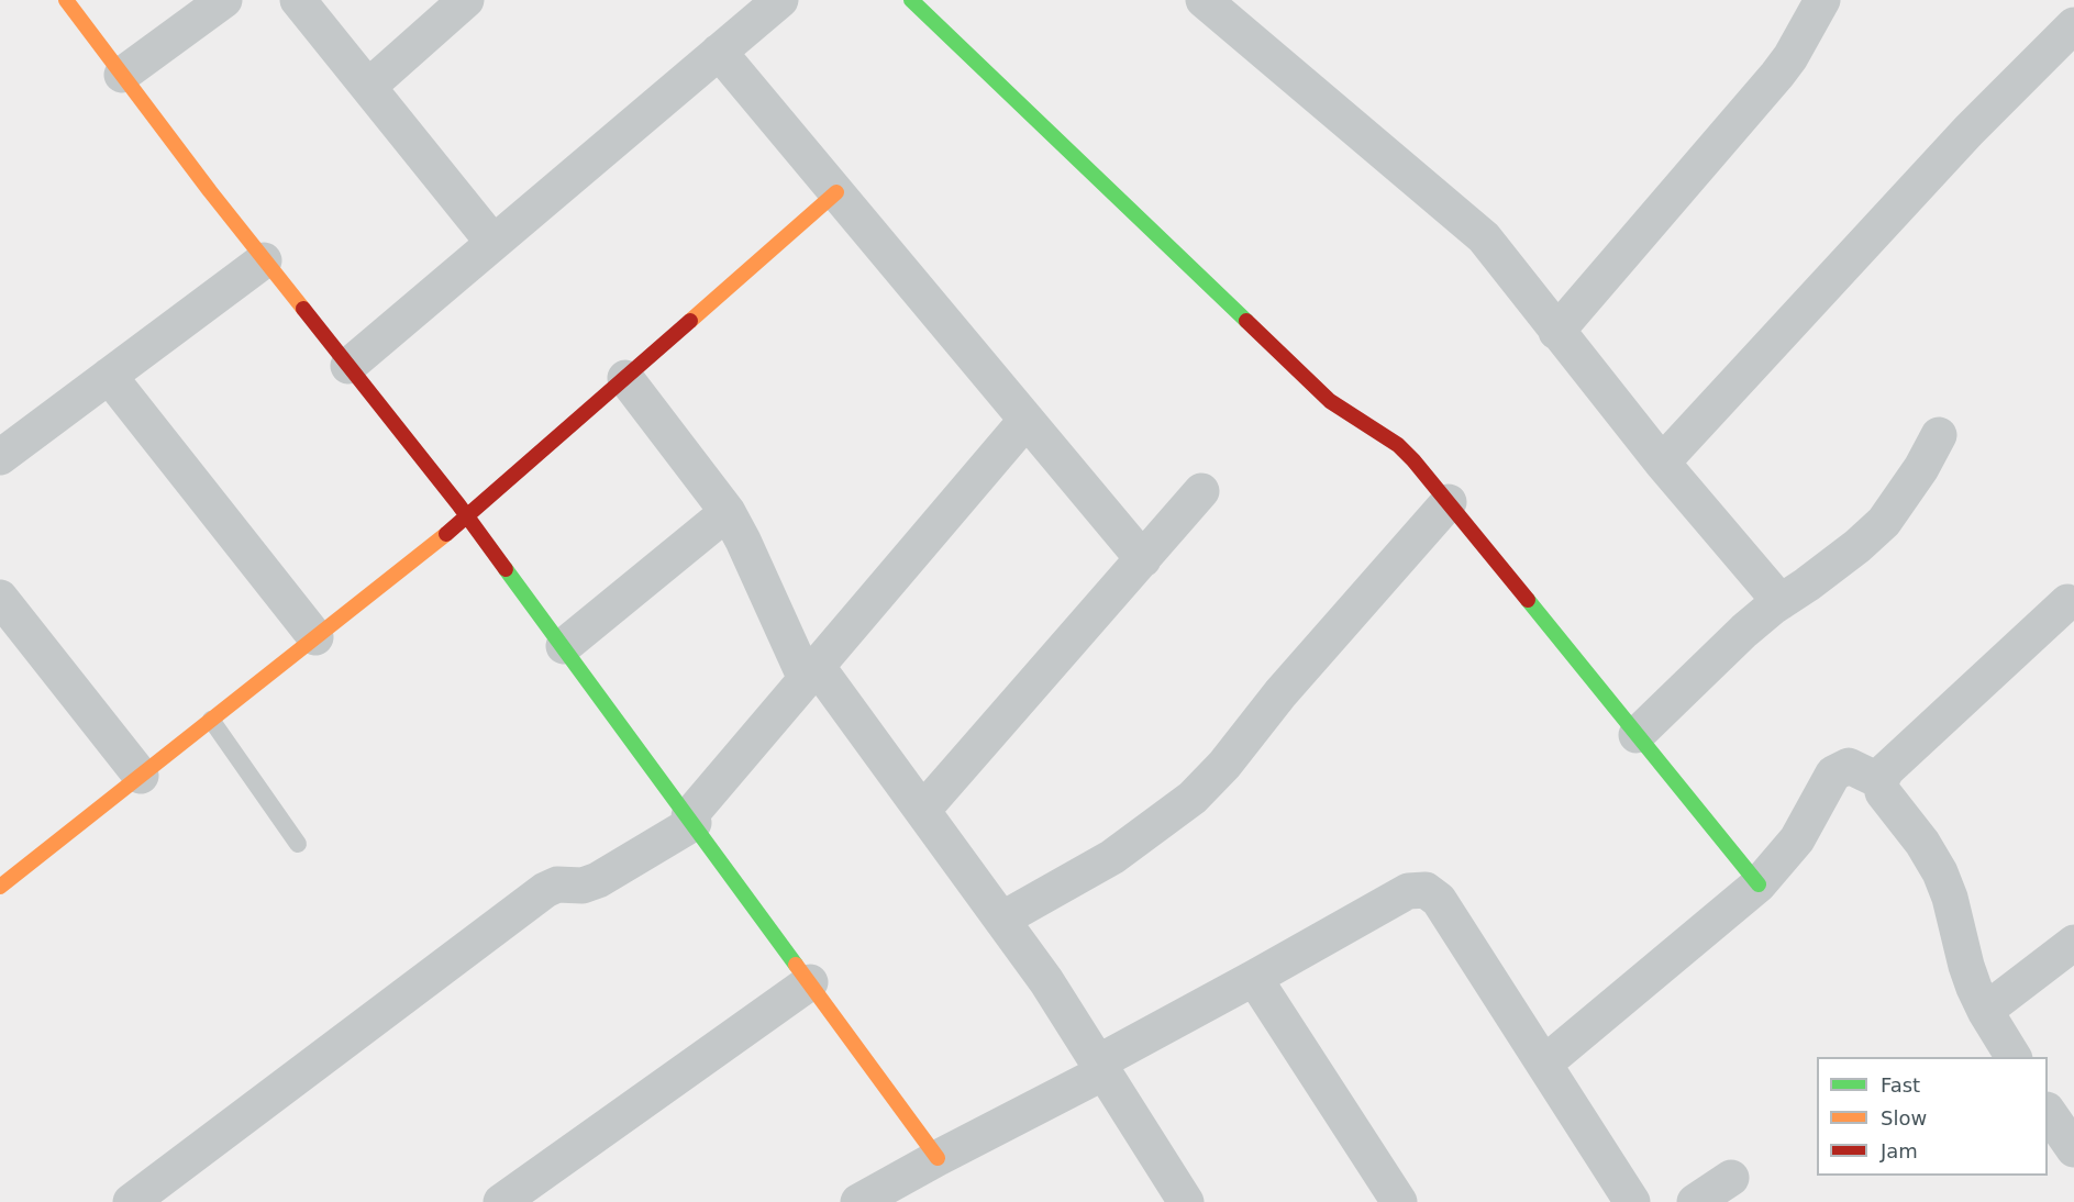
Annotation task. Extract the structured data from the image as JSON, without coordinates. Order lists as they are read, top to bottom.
{
  "legend": ["Fast", "Slow", "Jam"]
}
